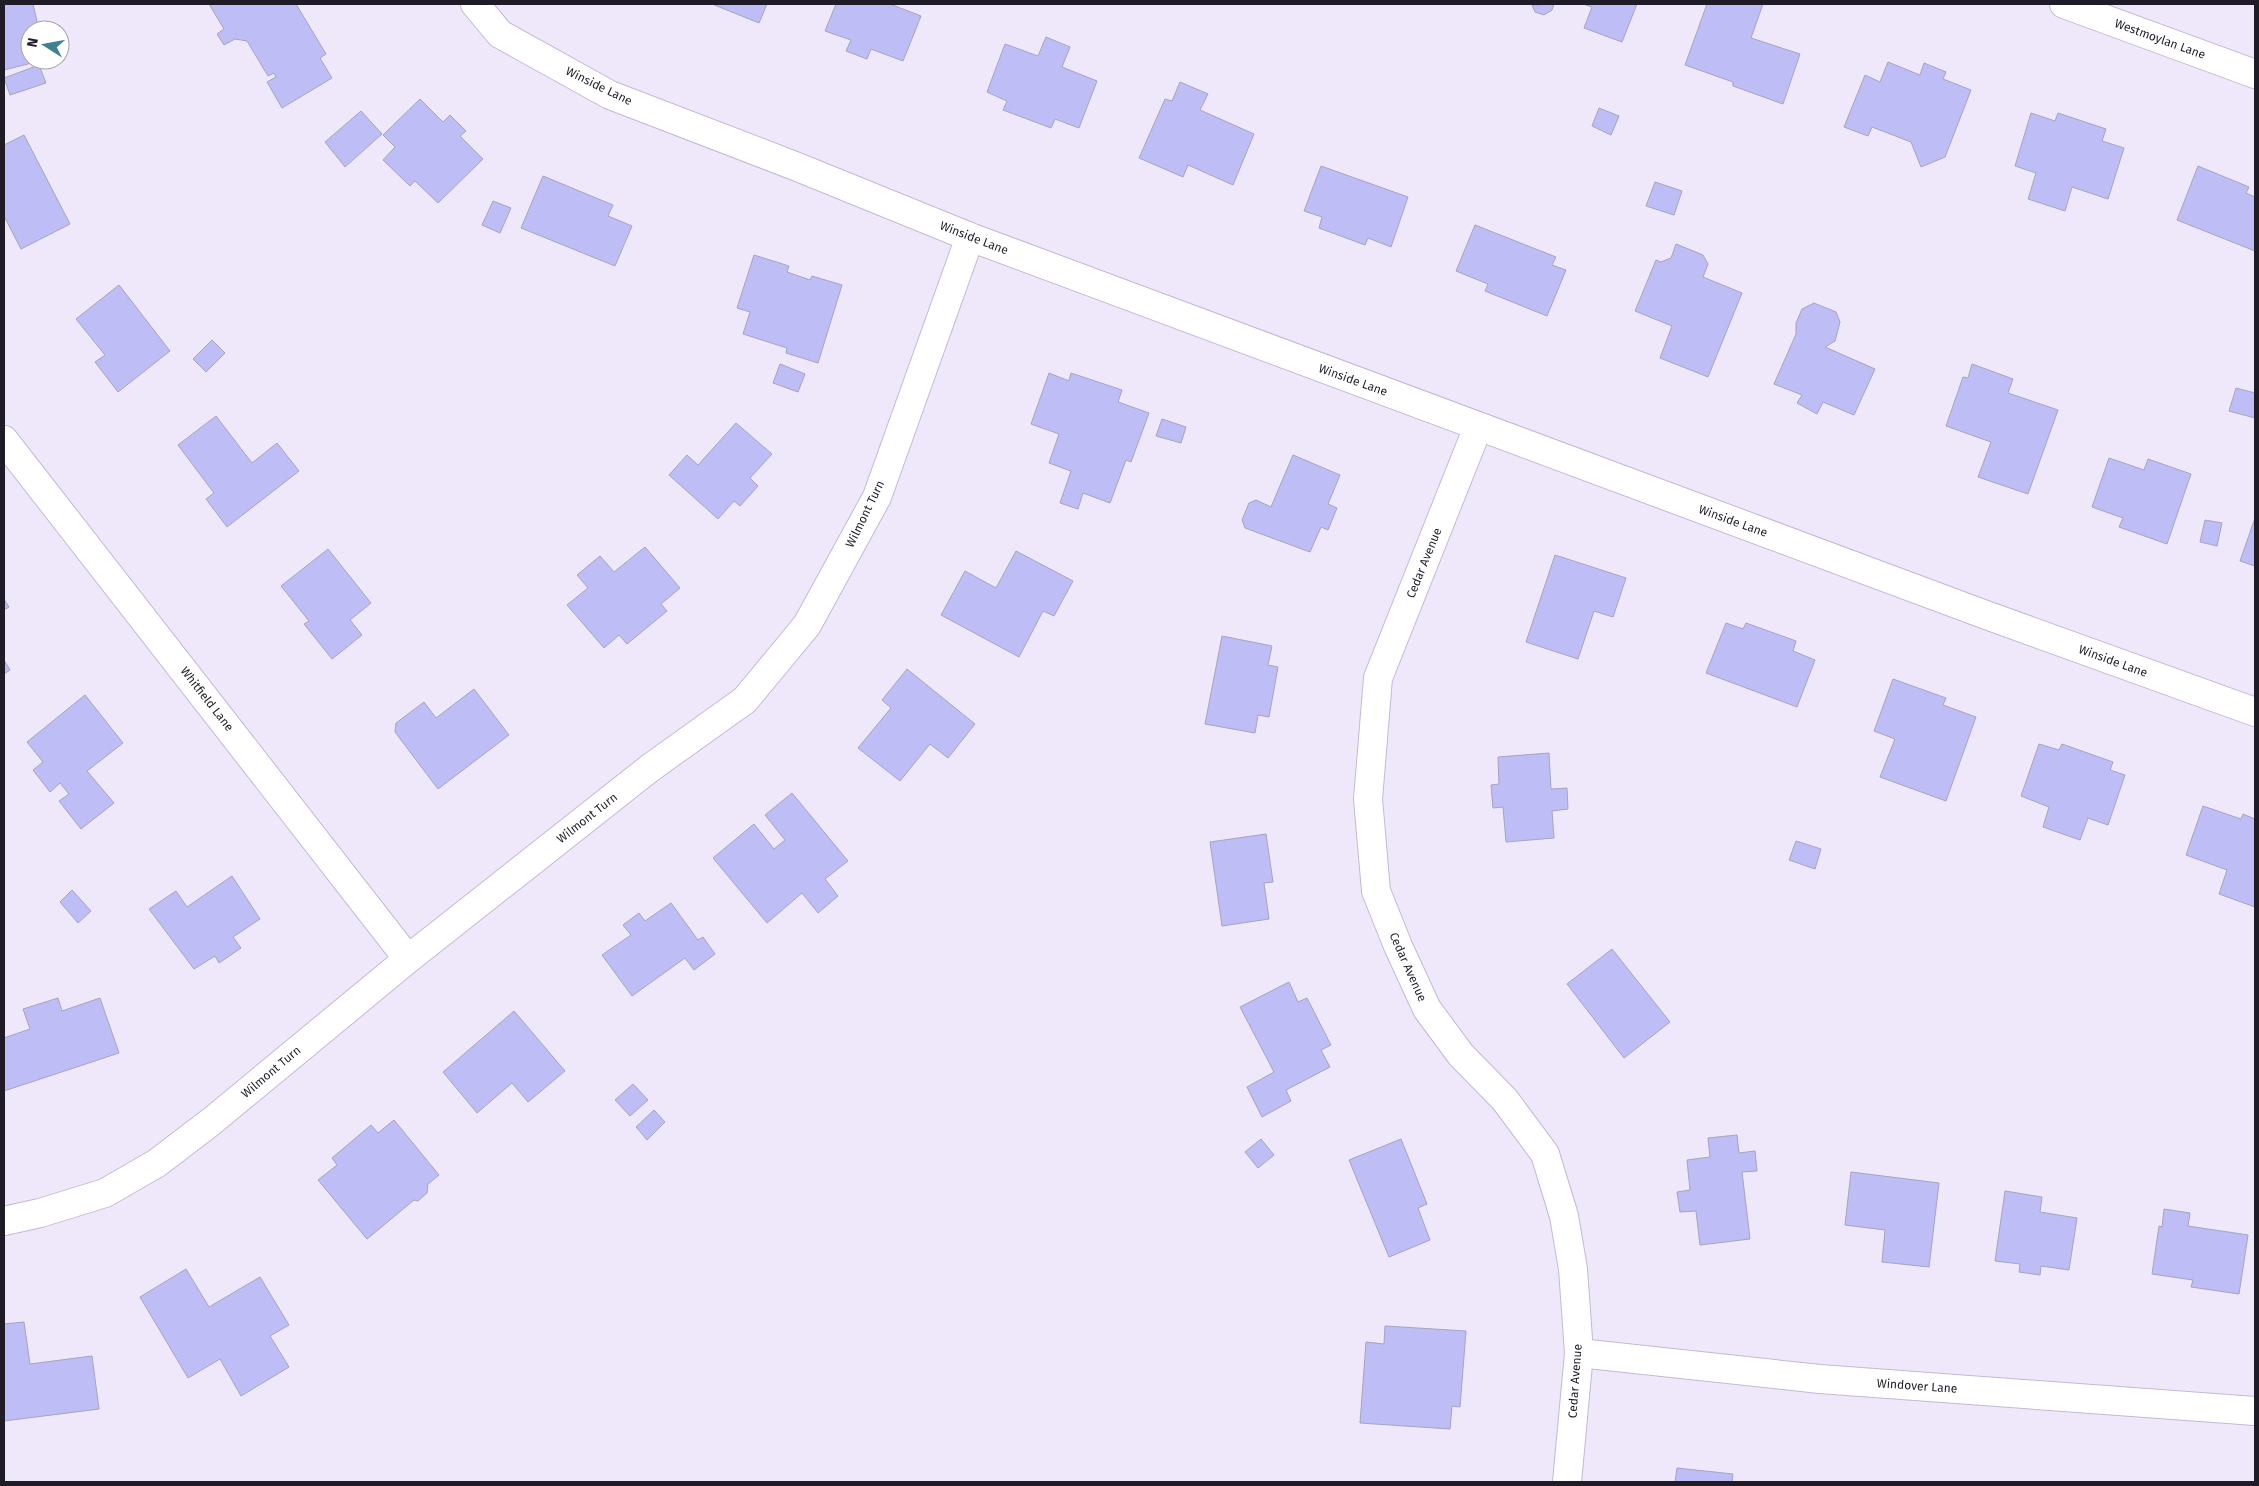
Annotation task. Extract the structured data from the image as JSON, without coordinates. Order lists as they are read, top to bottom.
{
  "streets": {
    "street": [
      "Westmoylan Lane",
      "Winside Lane",
      "Wilmont Turn",
      "Cedar Avenue",
      "Whitfield Lane",
      "Windover Lane"
    ]
  },
  "crossings": [
    ["Winside Lane", "Wilmont Turn"],
    ["Winside Lane", "Cedar Avenue"],
    ["Wilmont Turn", "Whitfield Lane"],
    ["Cedar Avenue", "Windover Lane"]
  ],
  "north": "left"
}
